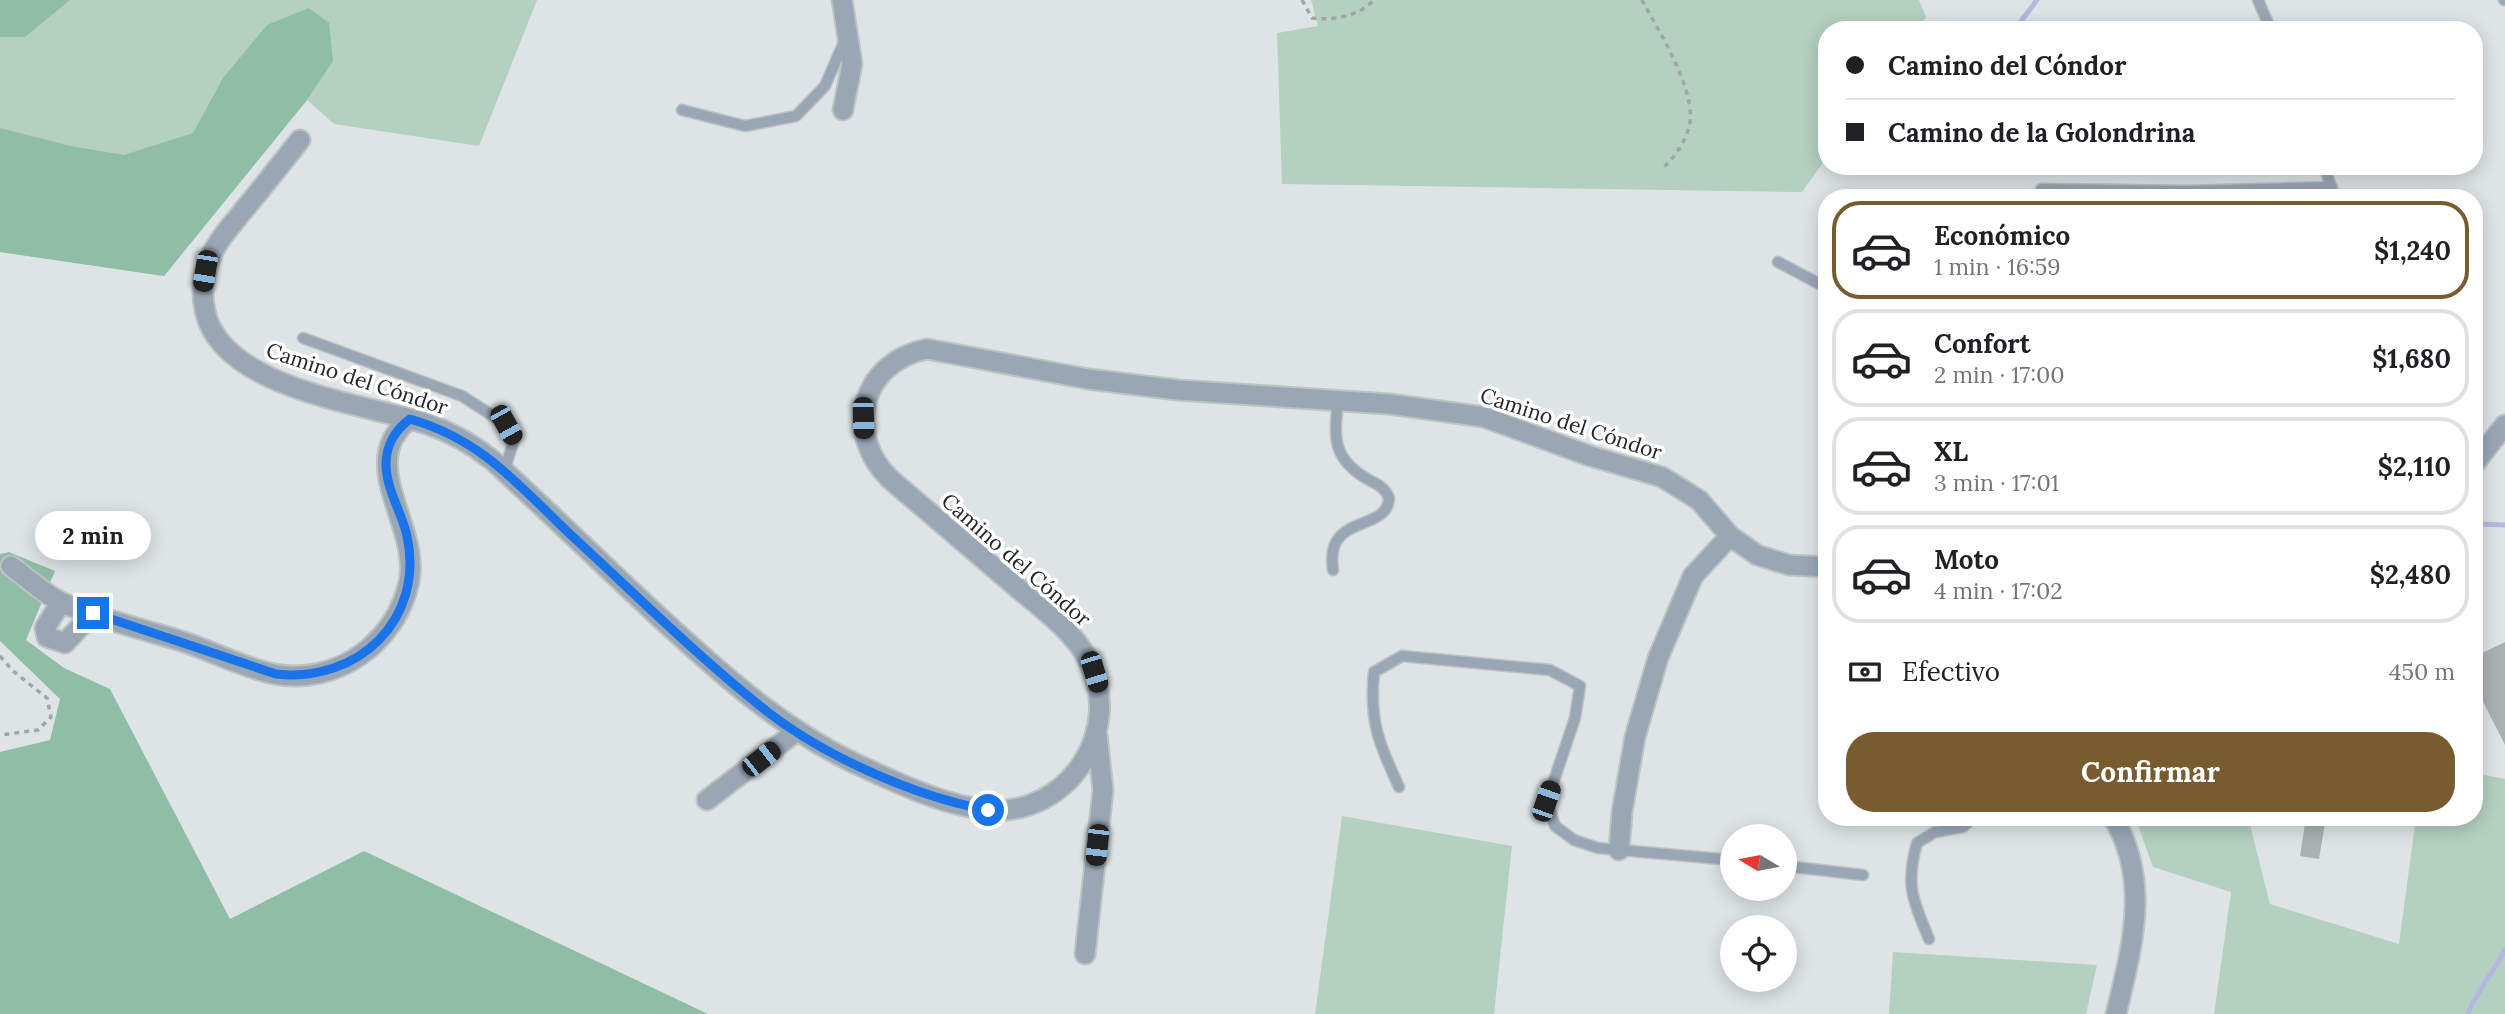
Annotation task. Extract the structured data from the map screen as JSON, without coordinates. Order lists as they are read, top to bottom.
{
  "streets": {
    "street": ["Camino del Cóndor"]
  },
  "north": "left",
  "page": {
    "banner": ["Camino del Cóndor", "Camino de la Golondrina"],
    "list": [
      {
        "name": "Económico",
        "note": "1 min · 16:59",
        "value": "$1,240"
      },
      {
        "name": "Confort",
        "note": "2 min · 17:00",
        "value": "$1,680"
      },
      {
        "name": "XL",
        "note": "3 min · 17:01",
        "value": "$2,110"
      },
      {
        "name": "Moto",
        "note": "4 min · 17:02",
        "value": "$2,480"
      }
    ],
    "bubble": "2 min",
    "pay": ["Efectivo", "450 m"],
    "buttons": "Confirmar"
  }
}
